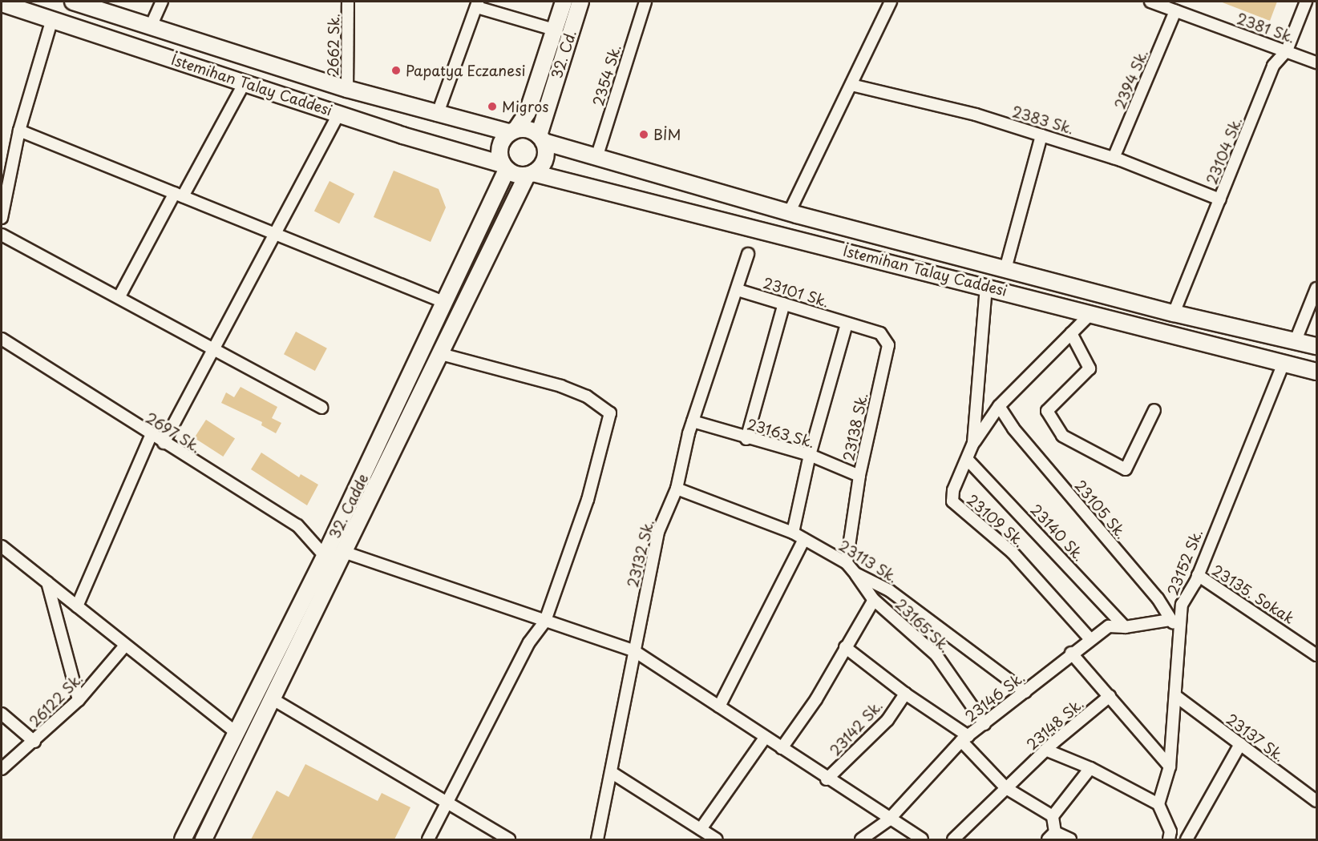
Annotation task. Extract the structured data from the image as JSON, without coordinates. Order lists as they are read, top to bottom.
{
  "streets": {
    "main road": ["32. Cd.", "İstemihan Talay Caddesi", "32. Cadde"],
    "street": [
      "2381 Sk.",
      "2662 Sk.",
      "2354 Sk.",
      "2394 Sk.",
      "2383 Sk.",
      "23104 Sk.",
      "23101 Sk.",
      "23138 Sk.",
      "2697 Sk.",
      "23163 Sk.",
      "23105 Sk.",
      "23109 Sk.",
      "23140 Sk.",
      "23132 Sk.",
      "23113 Sk.",
      "23152 Sk.",
      "23135. Sokak",
      "23165 Sk.",
      "23146 Sk.",
      "26122 Sk.",
      "23148 Sk.",
      "23142 Sk.",
      "23137 Sk."
    ]
  },
  "crossings": [
    ["2381 Sk.", "2394 Sk."],
    ["2381 Sk.", "23104 Sk."],
    ["2662 Sk.", "İstemihan Talay Caddesi"],
    ["32. Cd.", "İstemihan Talay Caddesi"],
    ["32. Cd.", "32. Cadde"],
    ["2354 Sk.", "İstemihan Talay Caddesi"],
    ["2394 Sk.", "2383 Sk."],
    ["İstemihan Talay Caddesi", "23104 Sk."],
    ["İstemihan Talay Caddesi", "32. Cadde"],
    ["İstemihan Talay Caddesi", "23109 Sk."],
    ["İstemihan Talay Caddesi", "23152 Sk."],
    ["2383 Sk.", "23104 Sk."],
    ["23101 Sk.", "23138 Sk."],
    ["23101 Sk.", "23132 Sk."],
    ["23138 Sk.", "23163 Sk."],
    ["23138 Sk.", "23113 Sk."],
    ["2697 Sk.", "32. Cadde"],
    ["23163 Sk.", "23132 Sk."],
    ["23105 Sk.", "23152 Sk."],
    ["23105 Sk.", "23146 Sk."],
    ["23109 Sk.", "23140 Sk."],
    ["23109 Sk.", "23146 Sk."],
    ["23140 Sk.", "23146 Sk."],
    ["23132 Sk.", "23113 Sk."],
    ["23113 Sk.", "23165 Sk."],
    ["23113 Sk.", "23146 Sk."],
    ["23152 Sk.", "23135. Sokak"],
    ["23152 Sk.", "23137 Sk."],
    ["23165 Sk.", "23146 Sk."]
  ],
  "places": ["Papatya Eczanesi", "Migros", "BİM"]
}
